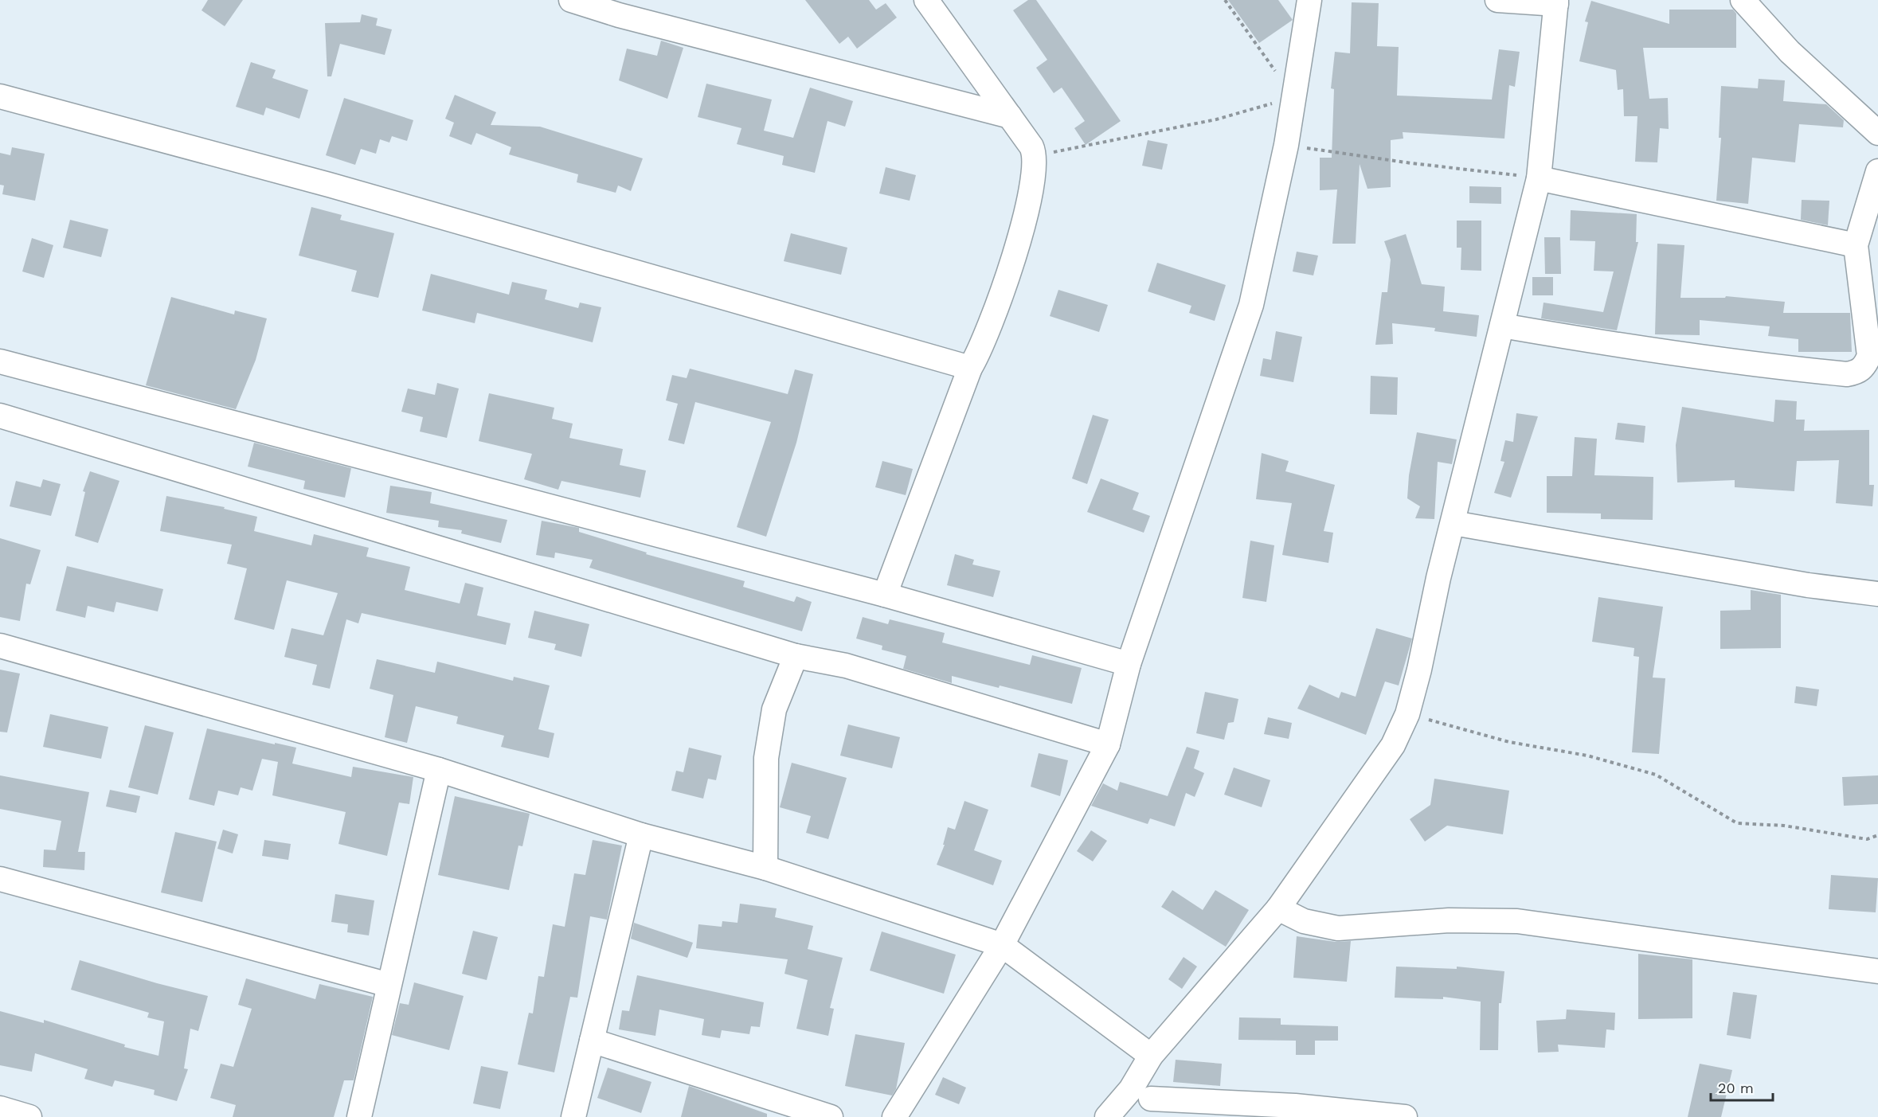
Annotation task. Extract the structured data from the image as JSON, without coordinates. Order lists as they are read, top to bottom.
{
  "scale_bar": "20 m"
}
